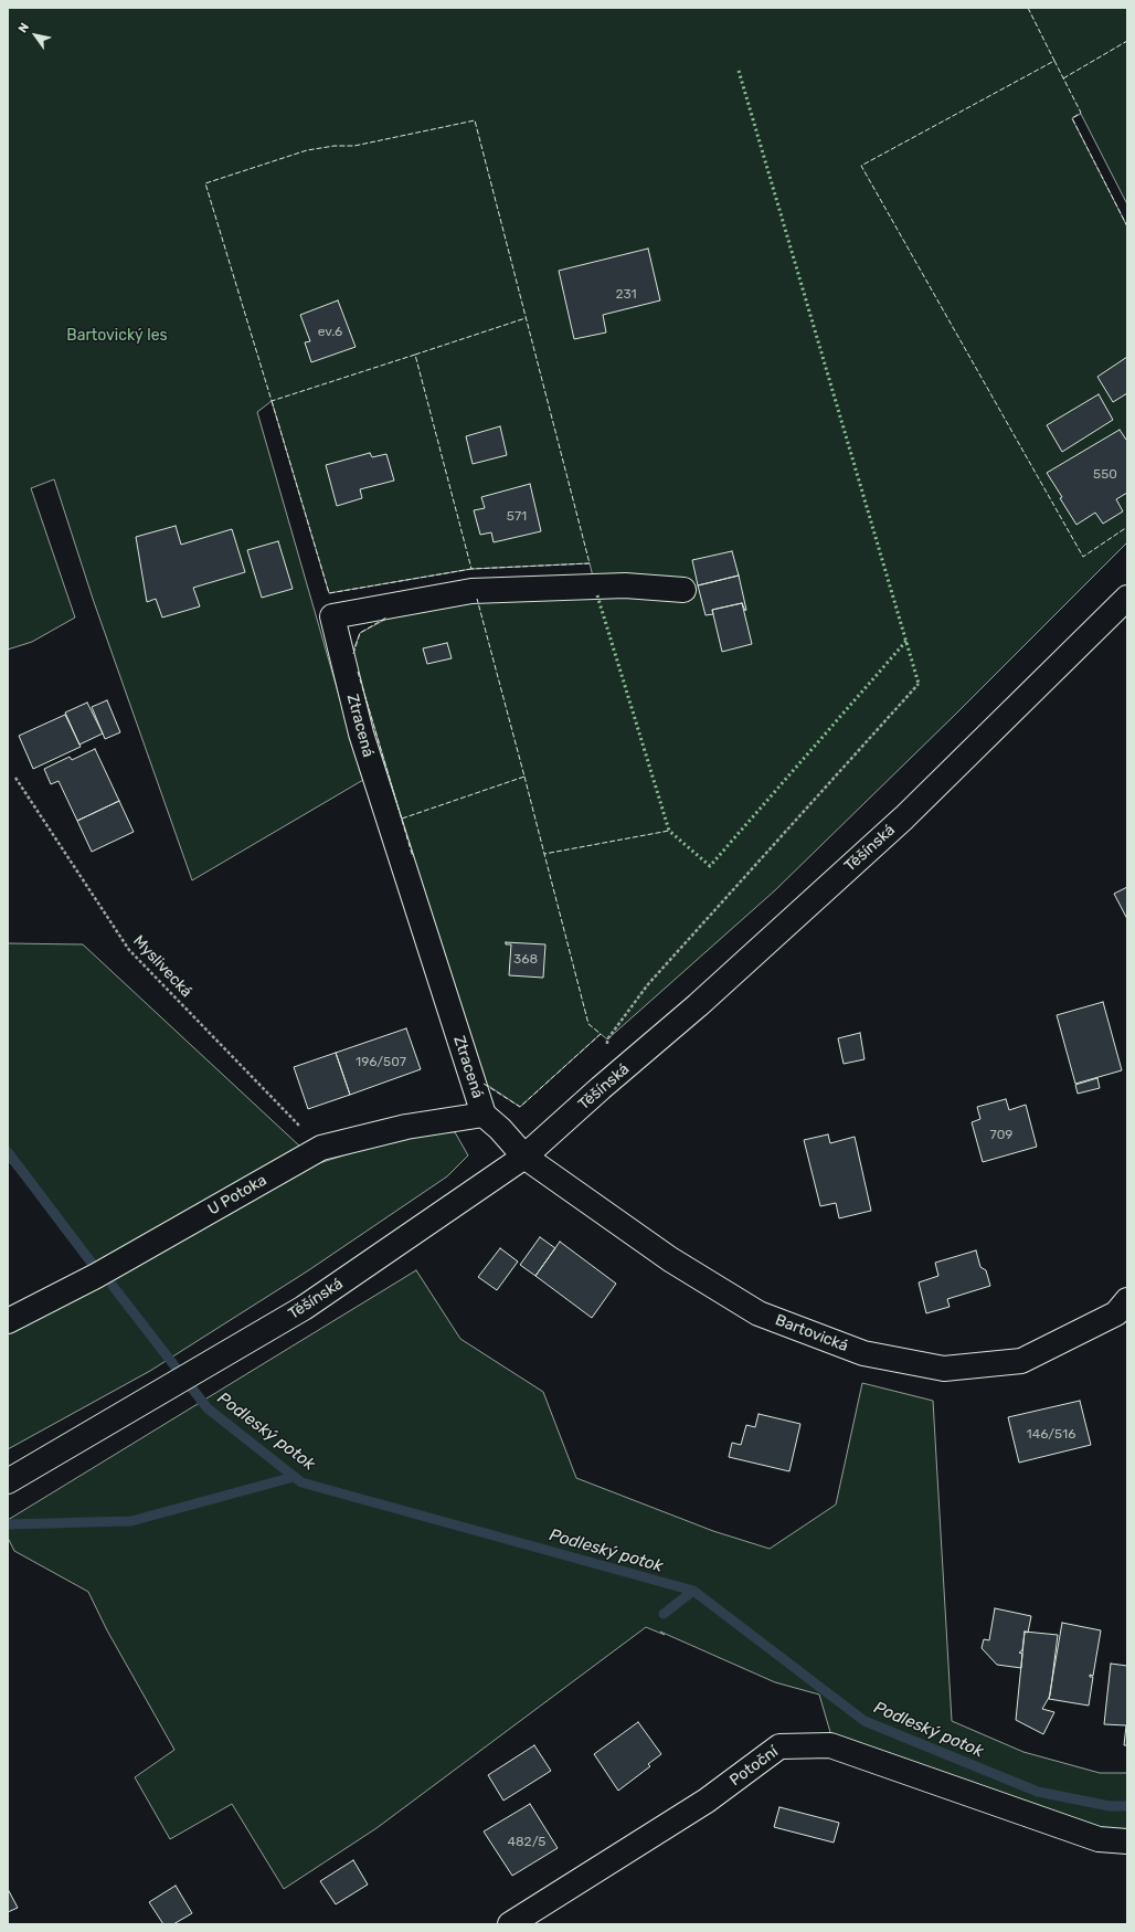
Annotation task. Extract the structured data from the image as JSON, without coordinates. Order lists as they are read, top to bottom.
{
  "streets": {
    "street": [
      "Ztracená",
      "Těšínská",
      "U Potoka",
      "Bartovická",
      "Potoční"
    ],
    "path": ["Myslivecká"]
  },
  "crossings": [
    ["Ztracená", "Těšínská"],
    ["Ztracená", "U Potoka"],
    ["Ztracená", "Bartovická"],
    ["Těšínská", "Bartovická"],
    ["Myslivecká", "U Potoka"]
  ],
  "water": ["Podleský potok"],
  "parks": ["Bartovický les"],
  "house_numbers": [
    "231",
    "ev.6",
    "550",
    "571",
    "368",
    "196/507",
    "709",
    "146/516",
    "482/5"
  ],
  "north": "top left"
}
